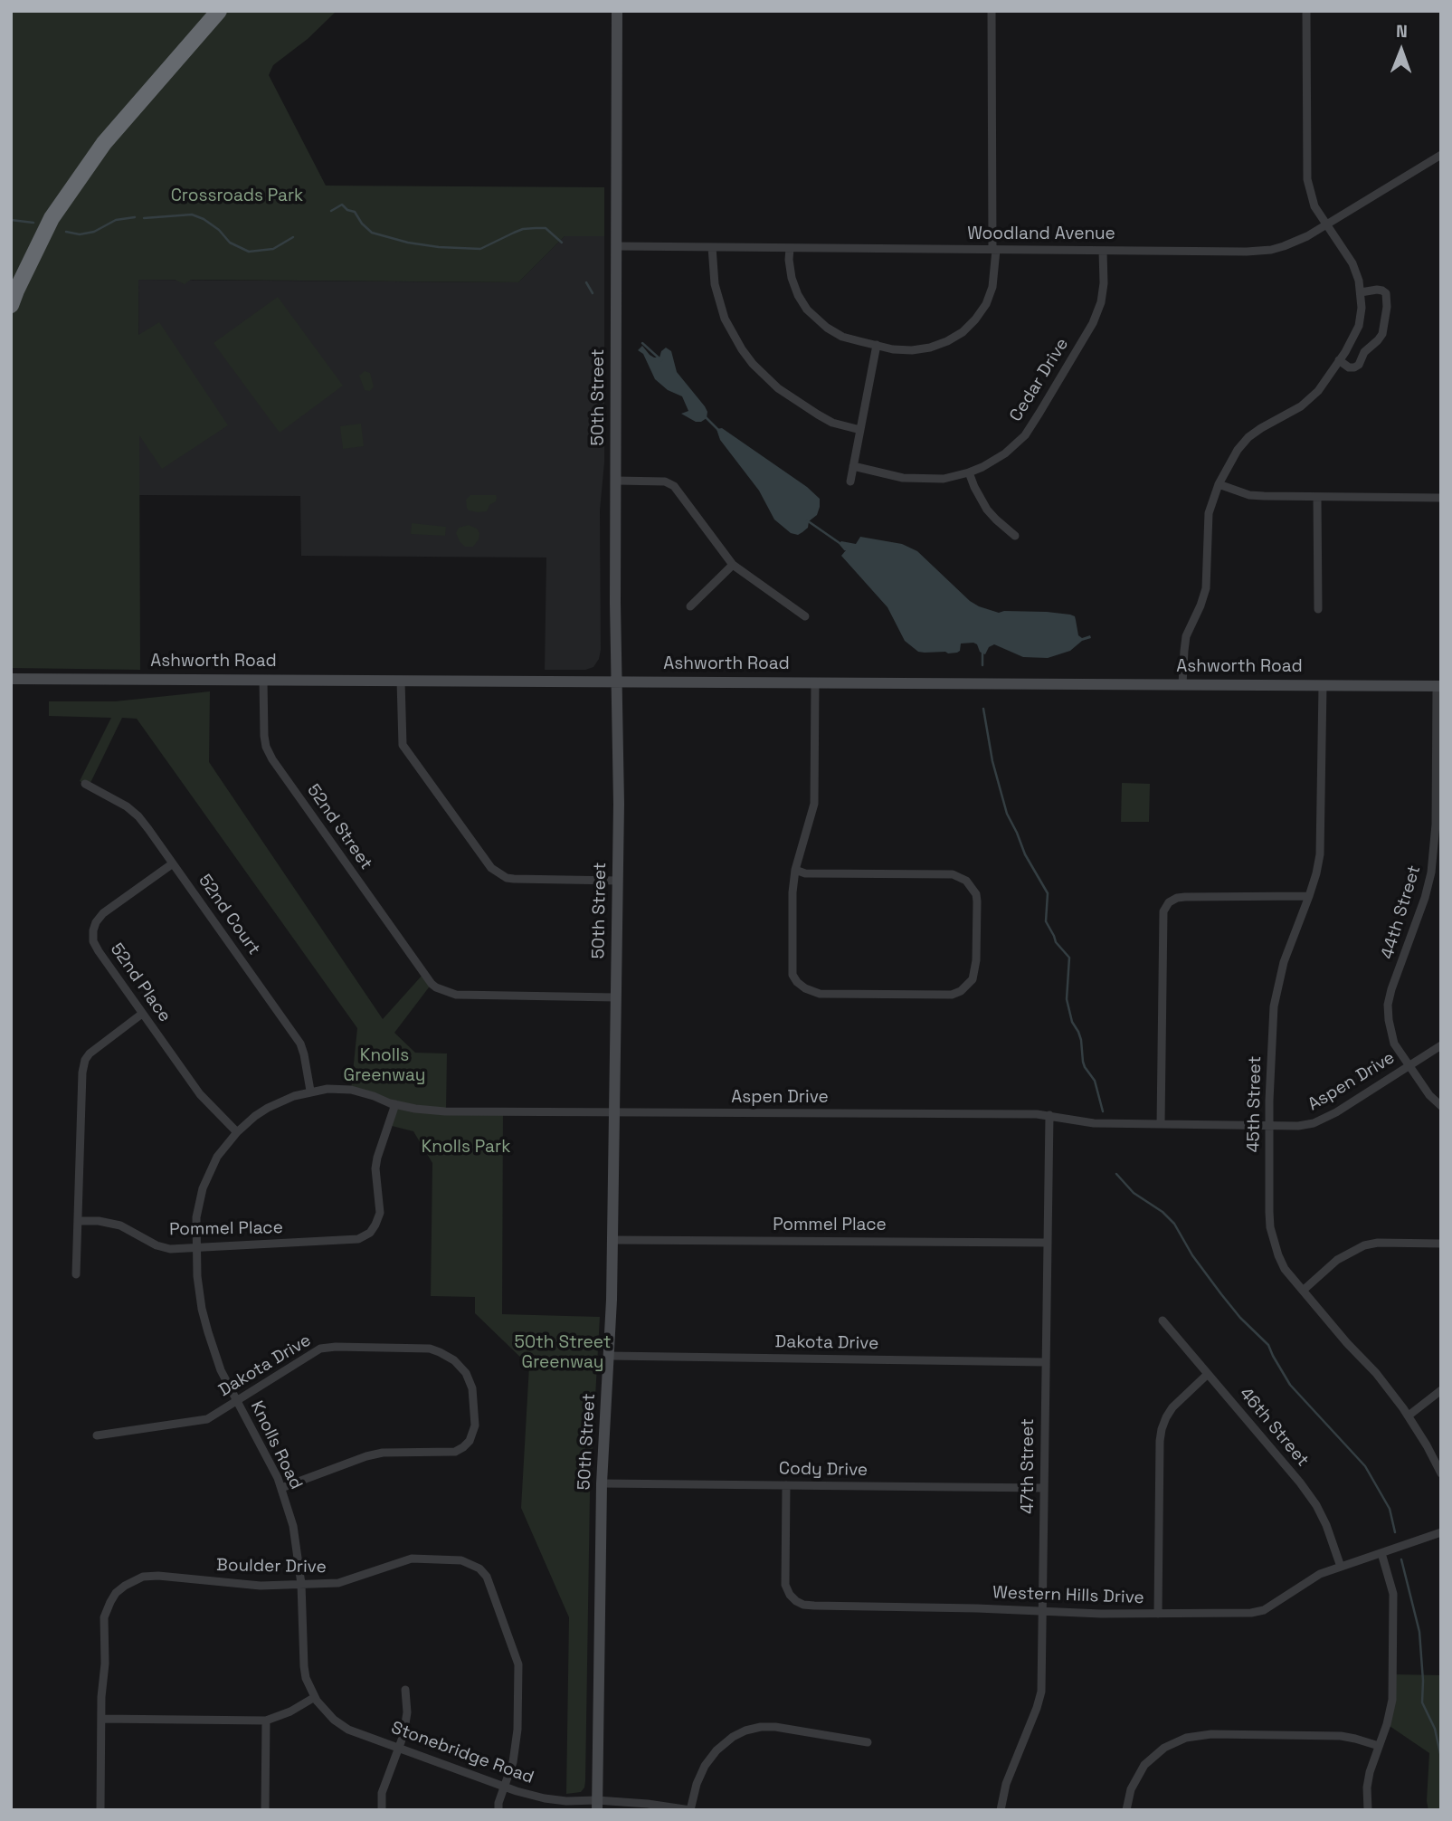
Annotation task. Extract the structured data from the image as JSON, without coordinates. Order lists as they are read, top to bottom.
{
  "streets": {
    "main road": ["50th Street", "Ashworth Road"],
    "street": [
      "Woodland Avenue",
      "Cedar Drive",
      "52nd Street",
      "44th Street",
      "52nd Court",
      "52nd Place",
      "Aspen Drive",
      "45th Street",
      "Pommel Place",
      "Dakota Drive",
      "46th Street",
      "Knolls Road",
      "47th Street",
      "Cody Drive",
      "Boulder Drive",
      "Western Hills Drive",
      "Stonebridge Road"
    ]
  },
  "crossings": [
    ["Woodland Avenue", "Cedar Drive"],
    ["Woodland Avenue", "50th Street"],
    ["50th Street", "Ashworth Road"],
    ["50th Street", "52nd Street"],
    ["50th Street", "Aspen Drive"],
    ["50th Street", "Pommel Place"],
    ["50th Street", "Dakota Drive"],
    ["50th Street", "Cody Drive"],
    ["50th Street", "Stonebridge Road"],
    ["Ashworth Road", "52nd Street"],
    ["Ashworth Road", "44th Street"],
    ["Ashworth Road", "45th Street"],
    ["44th Street", "Aspen Drive"],
    ["52nd Court", "52nd Place"],
    ["52nd Court", "Aspen Drive"],
    ["52nd Place", "Aspen Drive"],
    ["Aspen Drive", "45th Street"],
    ["Aspen Drive", "Pommel Place"],
    ["Aspen Drive", "Knolls Road"],
    ["Aspen Drive", "47th Street"],
    ["Pommel Place", "Knolls Road"],
    ["Pommel Place", "47th Street"],
    ["Dakota Drive", "Knolls Road"],
    ["Dakota Drive", "47th Street"],
    ["46th Street", "Western Hills Drive"],
    ["Knolls Road", "Boulder Drive"],
    ["Knolls Road", "Stonebridge Road"],
    ["47th Street", "Cody Drive"],
    ["47th Street", "Western Hills Drive"],
    ["Cody Drive", "Western Hills Drive"],
    ["Boulder Drive", "Stonebridge Road"]
  ],
  "parks": [
    "Crossroads Park",
    "Knolls Greenway",
    "Knolls Park",
    "50th Street Greenway"
  ],
  "north": "top"
}
